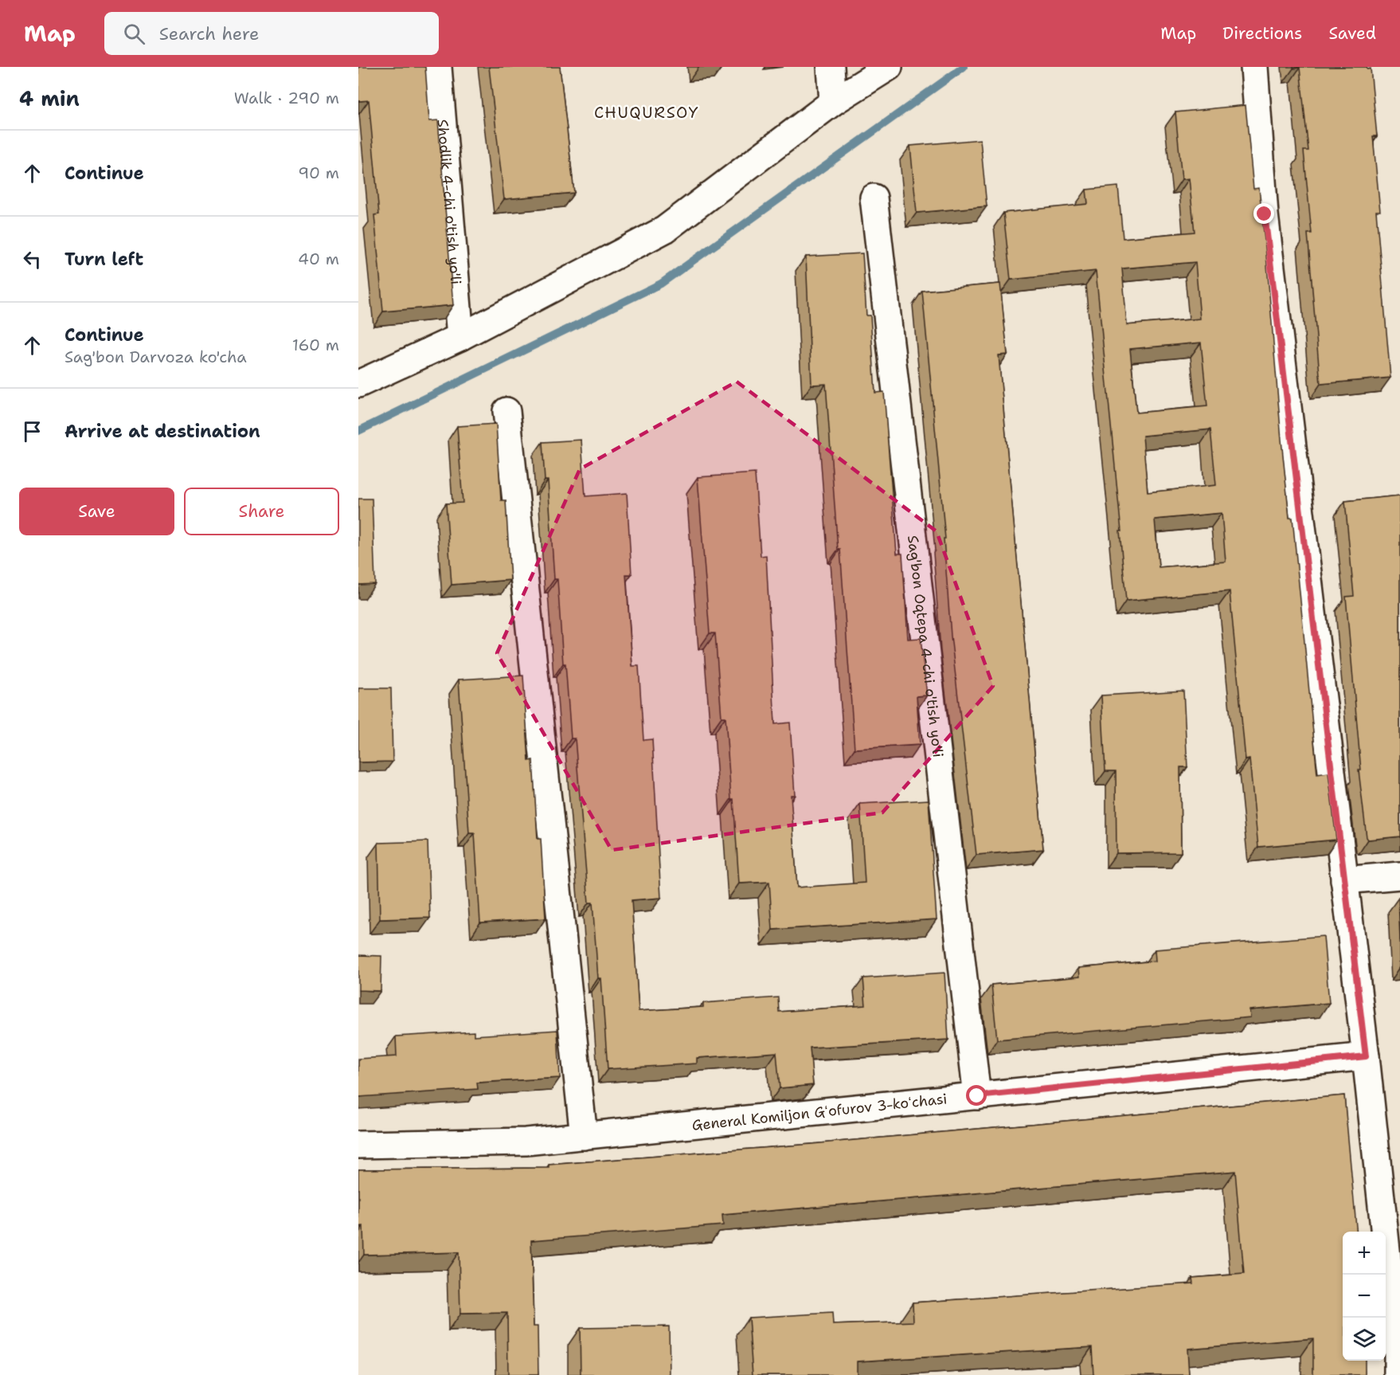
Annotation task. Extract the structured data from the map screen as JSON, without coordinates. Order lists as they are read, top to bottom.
{
  "streets": {
    "street": ["Shodlik 4-chi o'tish yo'li", "Sag'bon Oqtepa 4-chi o'tish yo'li", "General Komiljon Gʻofurov 3-koʻchasi"]
  },
  "crossings": [
    ["Sag'bon Oqtepa 4-chi o'tish yo'li", "General Komiljon Gʻofurov 3-koʻchasi"]
  ],
  "districts": ["CHUQURSOY"],
  "page": {
    "header": "Map",
    "search": "Search here",
    "nav": ["Map", "Directions", "Saved"],
    "heading": ["4 min", "Walk · 290 m"],
    "list": [
      ["Continue", "90 m"],
      ["Turn left", "40 m"],
      ["Continue", "Sag'bon Darvoza ko'cha", "160 m"],
      "Arrive at destination"
    ],
    "buttons": ["Save", "Share"],
    "map_buttons": ["+", "−"]
  }
}
